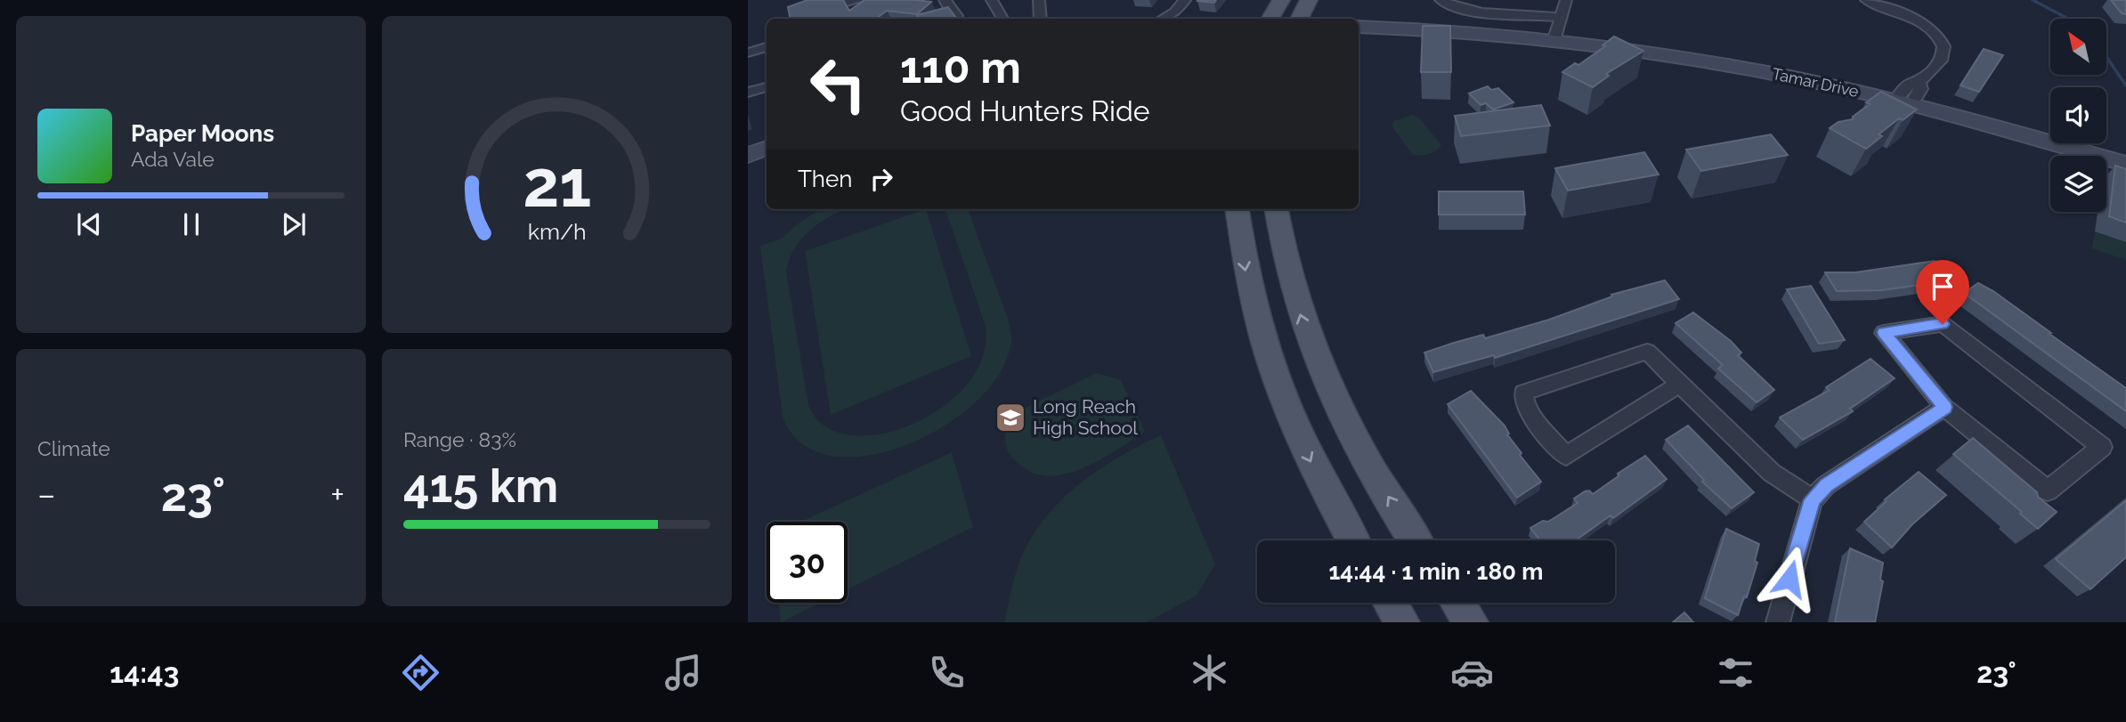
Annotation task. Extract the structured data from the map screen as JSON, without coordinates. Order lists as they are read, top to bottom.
{
  "streets": {
    "street": ["Tamar Drive"]
  },
  "places": {
    "school or university": ["Long Reach High School"]
  },
  "north": "top left",
  "page": {
    "turn": ["110 m", "Good Hunters Ride"],
    "song": ["Paper Moons", "Ada Vale"],
    "then": "Then",
    "tile": [
      "Climate",
      ["Range · 83%", "415 km"]
    ],
    "heat": ["−", "23°", "+"],
    "limit": "30",
    "trip": "14:44 · 1 min · 180 m",
    "tabs": ["14:43", "23°"],
    "gauge": ["21", "km/h"]
  }
}
